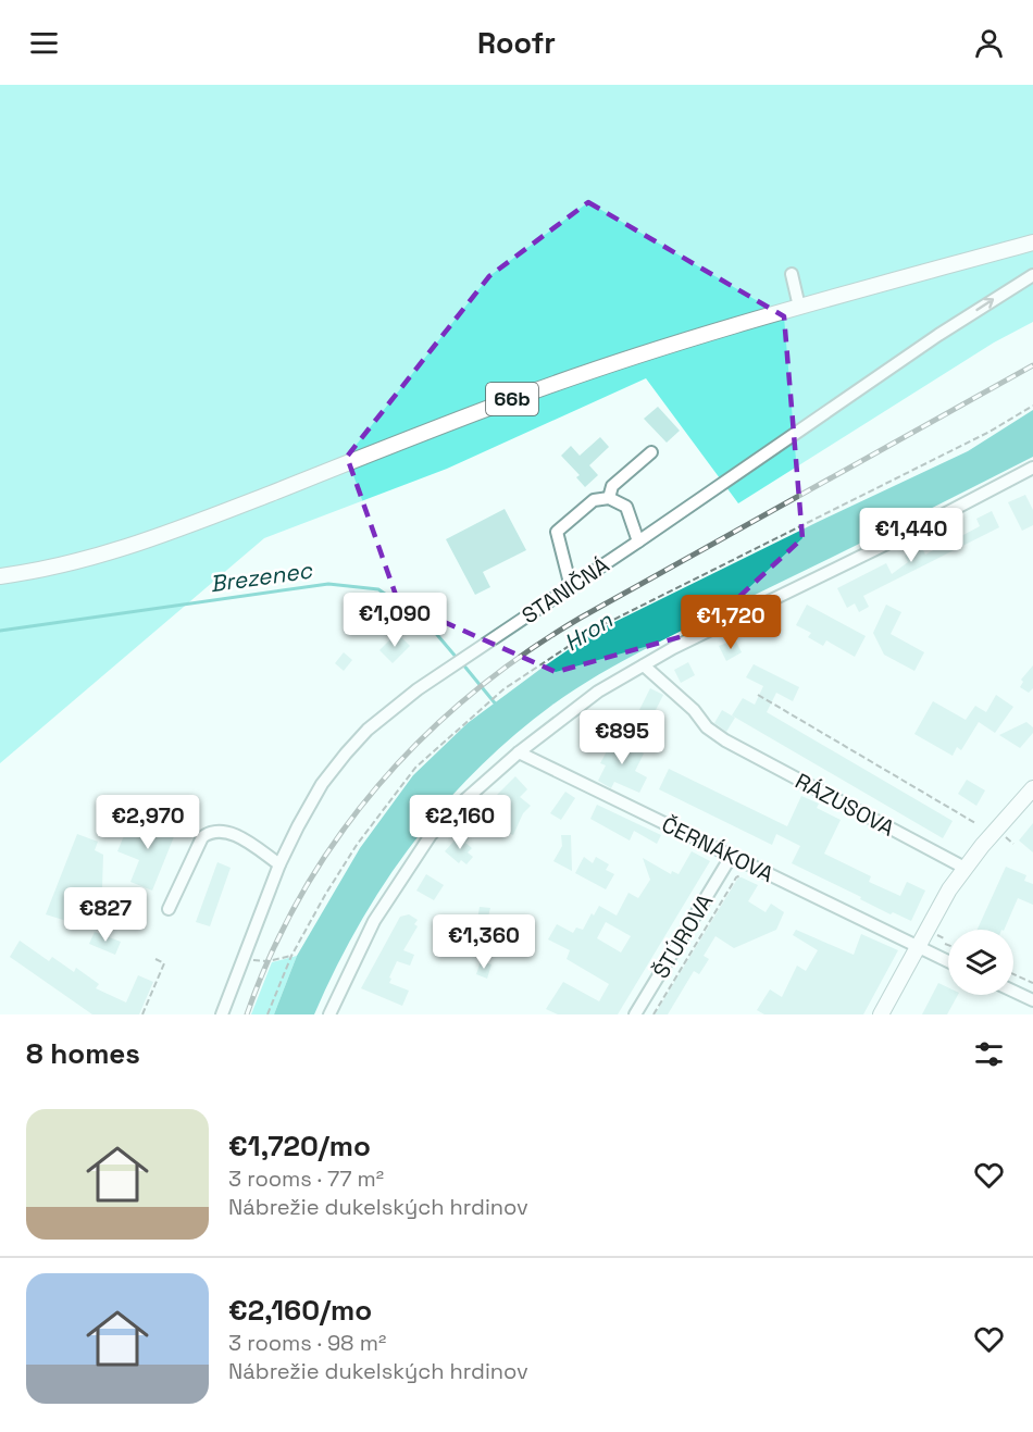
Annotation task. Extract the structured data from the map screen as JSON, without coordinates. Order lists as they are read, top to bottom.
{
  "streets": {
    "main road": ["66b"],
    "street": [
      "STANIČNÁ",
      "RÁZUSOVA",
      "ČERNÁKOVA",
      "ŠTÚROVA"
    ]
  },
  "crossings": [
    ["ČERNÁKOVA", "ŠTÚROVA"]
  ],
  "one_way": ["STANIČNÁ"],
  "water": ["Brezenec", "Hron"],
  "page": {
    "header": "Roofr",
    "price": [
      "€1,440",
      "€1,090",
      "€1,720",
      "€895",
      "€2,970",
      "€2,160",
      "€827",
      "€1,360"
    ],
    "heading": "8 homes",
    "list": [
      {
        "name": "€1,720/mo",
        "note": "3 rooms · 77 m² · Nábrežie dukelských hrdinov"
      },
      {
        "name": "€2,160/mo",
        "note": "3 rooms · 98 m² · Nábrežie dukelských hrdinov"
      }
    ]
  }
}
